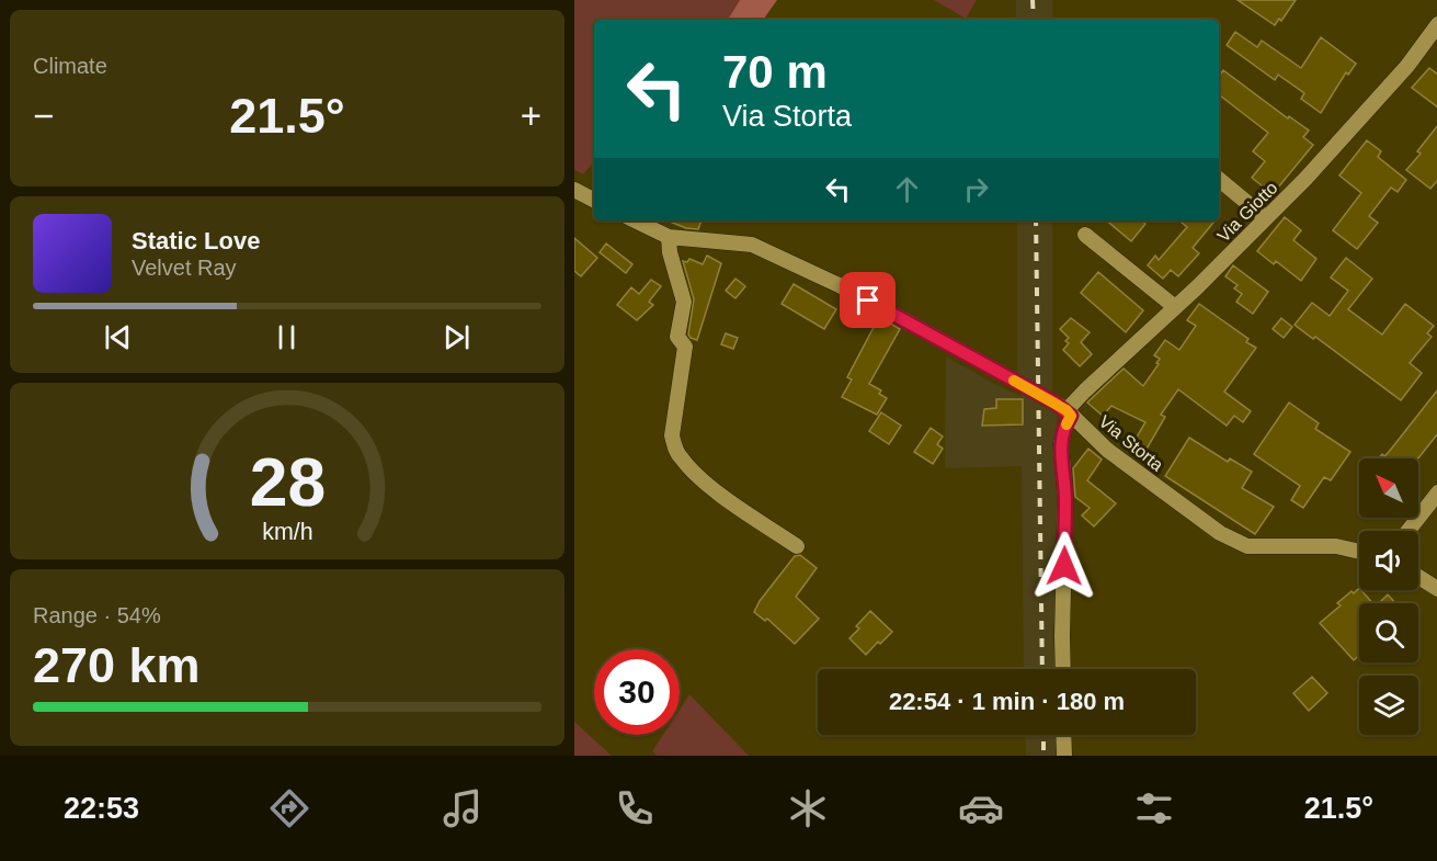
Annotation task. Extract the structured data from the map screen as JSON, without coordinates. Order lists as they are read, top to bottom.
{
  "streets": {
    "street": ["Via Giotto", "Via Storta"]
  },
  "crossings": [
    ["Via Giotto", "Via Storta"]
  ],
  "north": "top left",
  "page": {
    "tile": [
      "Climate",
      ["Range · 54%", "270 km"]
    ],
    "turn": ["70 m", "Via Storta"],
    "heat": ["−", "21.5°", "+"],
    "song": ["Static Love", "Velvet Ray"],
    "limit": "30",
    "trip": "22:54 · 1 min · 180 m",
    "tabs": ["22:53", "21.5°"],
    "gauge": ["28", "km/h"]
  }
}
